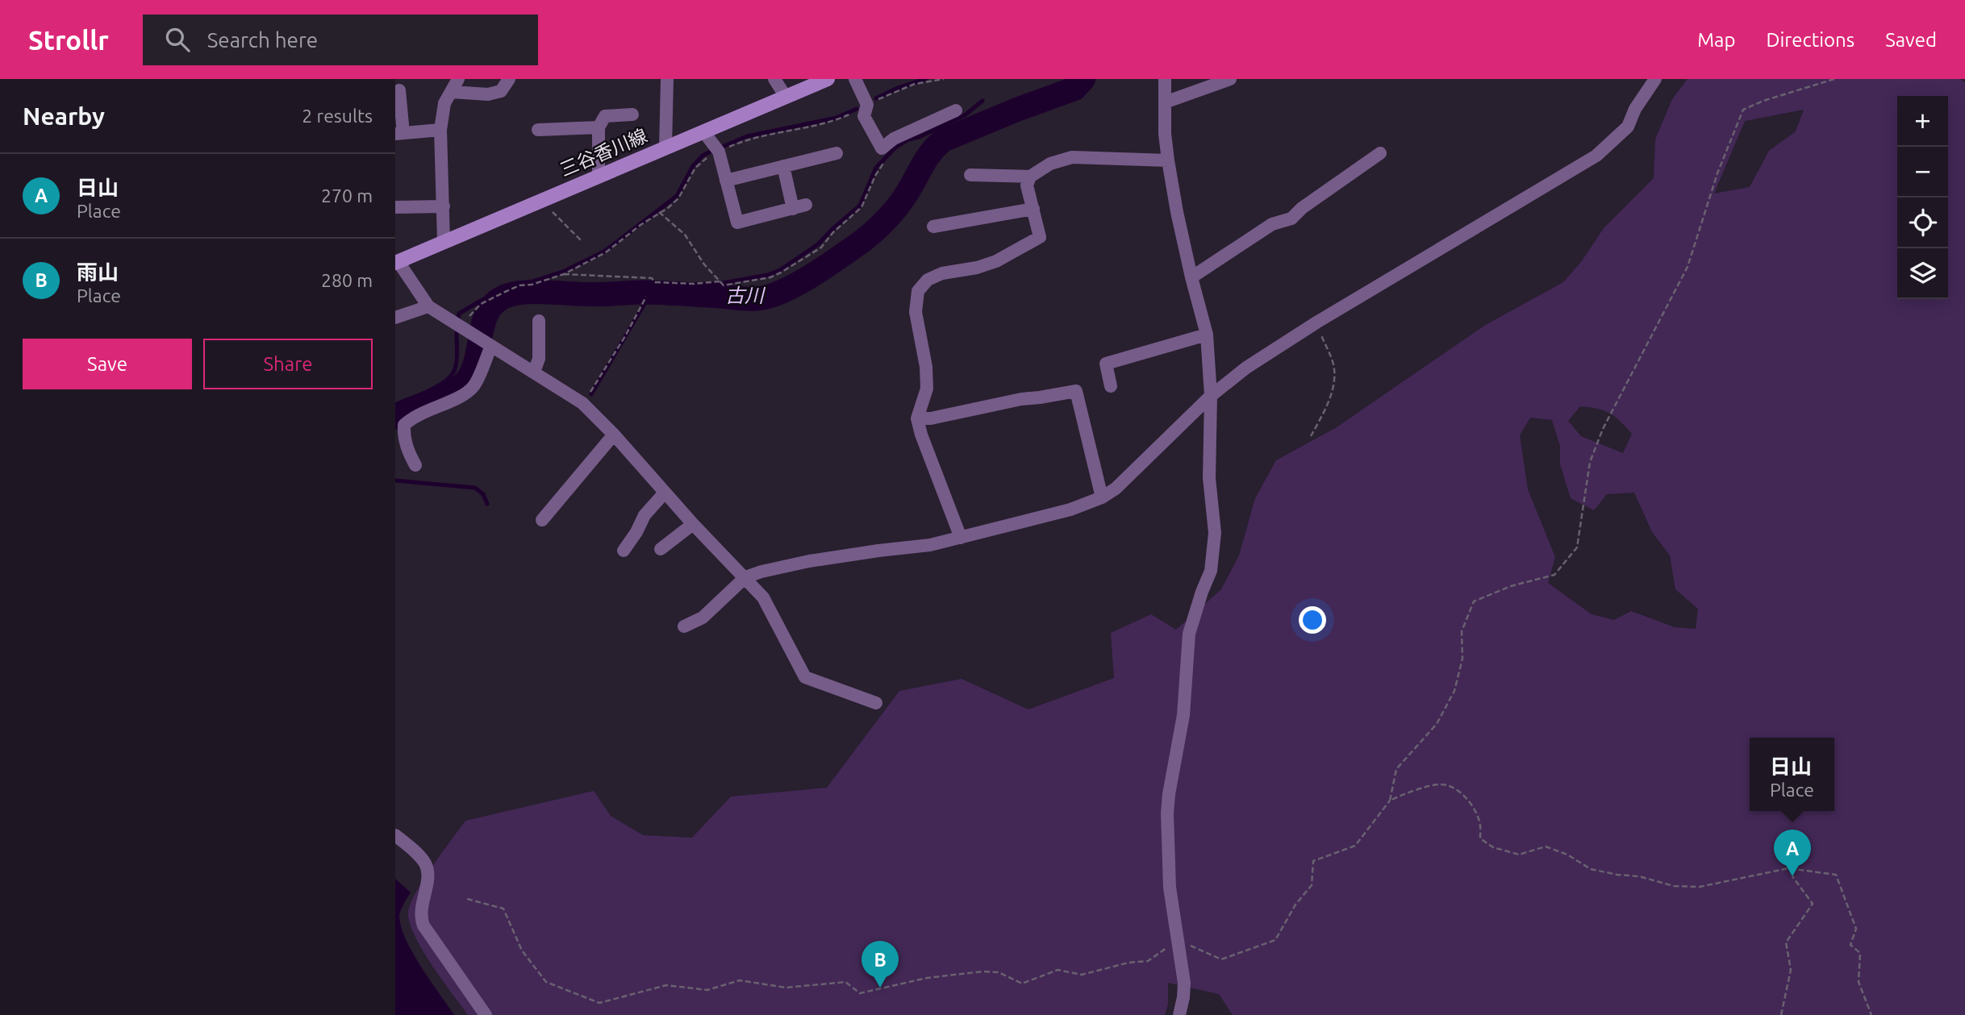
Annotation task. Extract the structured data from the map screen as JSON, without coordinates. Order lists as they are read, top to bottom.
{
  "streets": {
    "main road": ["三谷香川線"]
  },
  "water": ["古川"],
  "page": {
    "header": "Strollr",
    "search": "Search here",
    "nav": ["Map", "Directions", "Saved"],
    "heading": ["Nearby", "2 results"],
    "map_buttons": ["+", "−"],
    "list": [
      {
        "mark": "A",
        "name": "日山",
        "note": "Place",
        "value": "270 m"
      },
      {
        "mark": "B",
        "name": "雨山",
        "note": "Place",
        "value": "280 m"
      }
    ],
    "buttons": ["Save", "Share"],
    "popup": ["日山", "Place"],
    "pins": ["A", "B"]
  }
}
